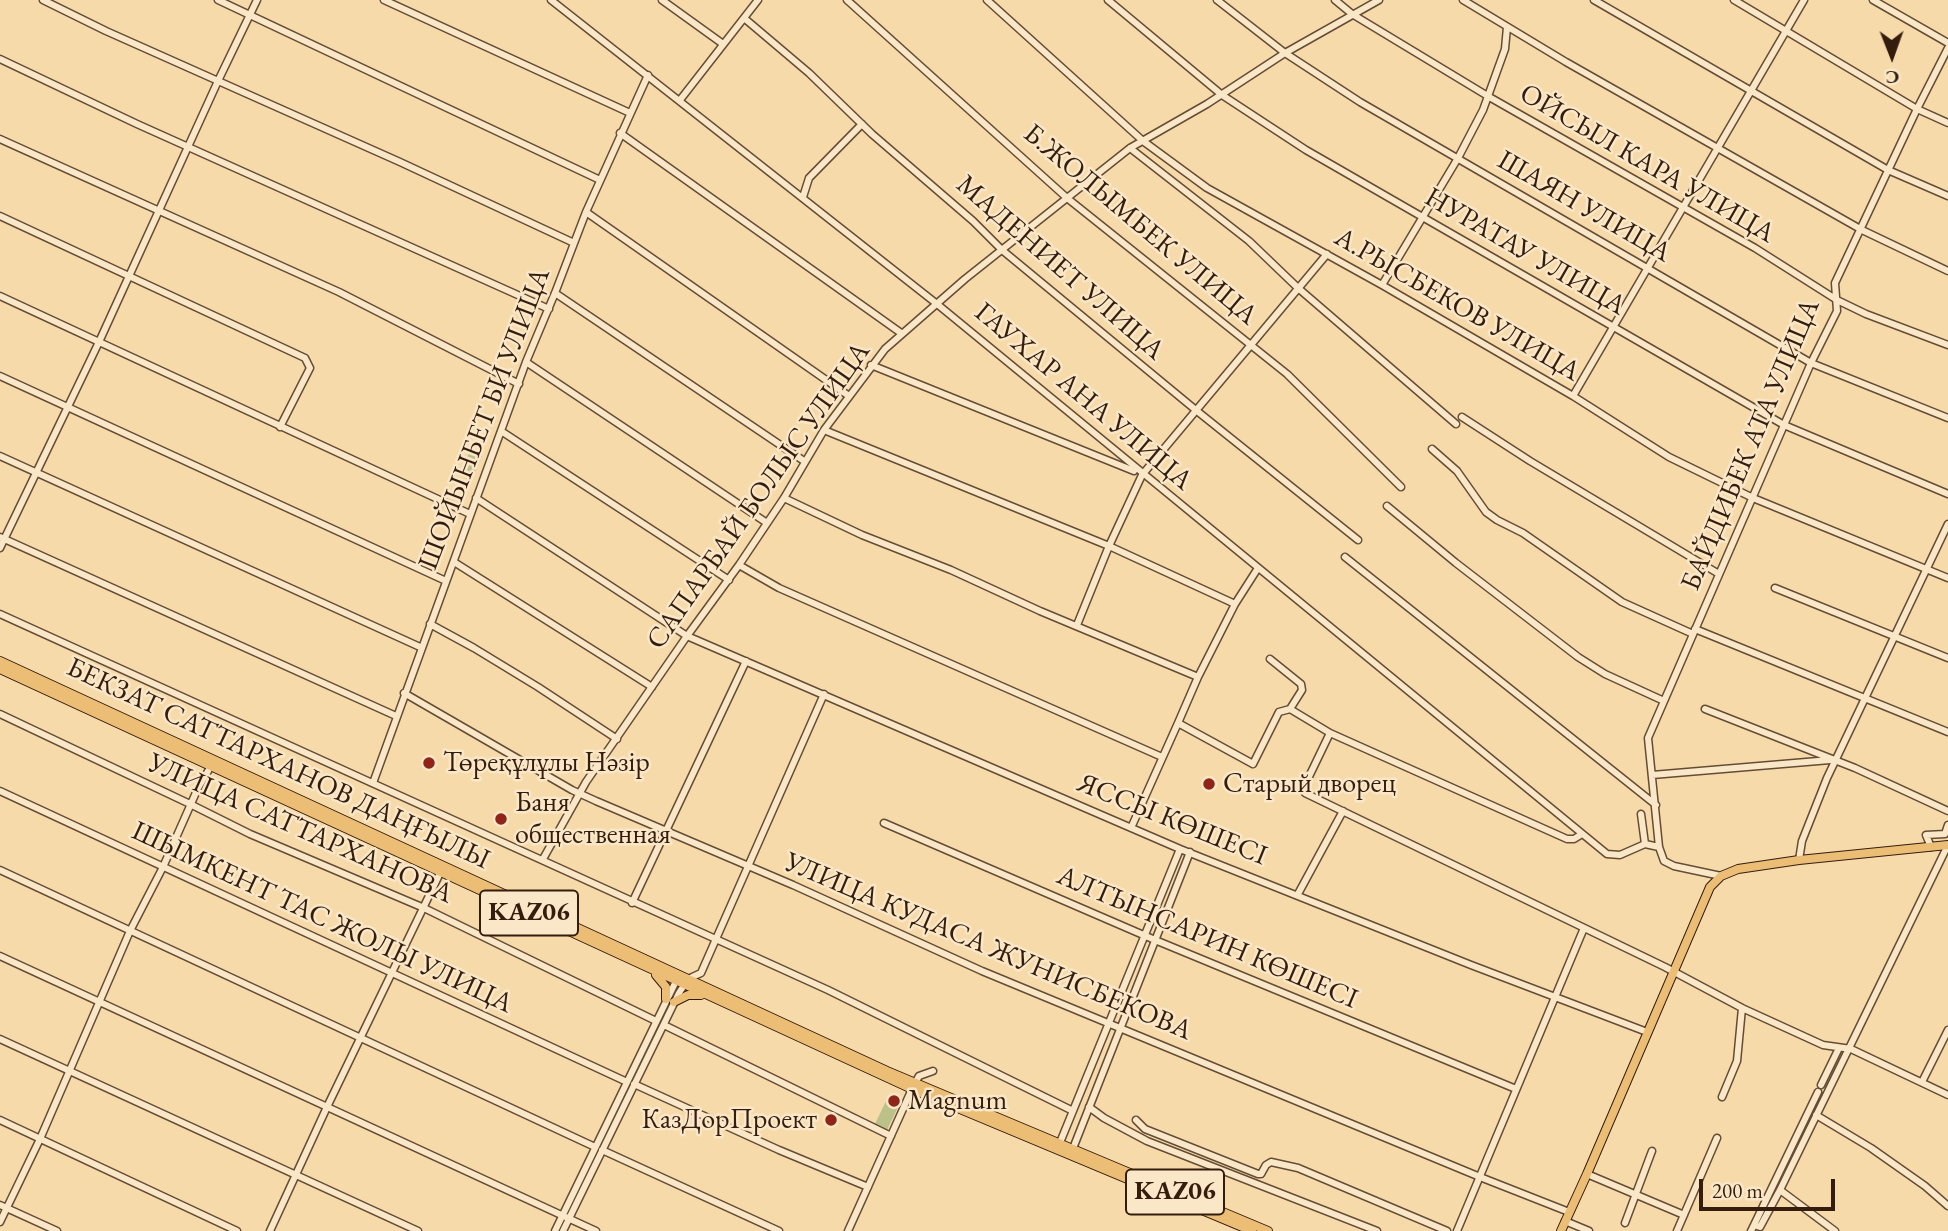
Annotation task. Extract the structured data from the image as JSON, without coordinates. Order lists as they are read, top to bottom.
{
  "streets": {
    "main road": ["БЕКЗАТ САТТАРХАНОВ ДАҢҒЫЛЫ", "KАZ06"],
    "street": [
      "ОЙСЫЛ КАРА УЛИЦА",
      "ШАЯН УЛИЦА",
      "Б.ЖОЛЫМБЕК УЛИЦА",
      "НУРАТАУ УЛИЦА",
      "МАДЕНИЕТ УЛИЦА",
      "А.РЫСБЕКОВ УЛИЦА",
      "ГАУХАР АНА УЛИЦА",
      "ШОЙЫНБЕТ БИ УЛИЦА",
      "БАЙДИБЕК АТА УЛИЦА",
      "САПАРБАЙ БОЛЫС УЛИЦА",
      "ЯССЫ КӨШЕСІ",
      "УЛИЦА САТТАРХАНОВА",
      "ШЫМКЕНТ ТАС ЖОЛЫ УЛИЦА",
      "АЛТЫНСАРИН КӨШЕСІ",
      "УЛИЦА КУДАСА ЖУНИСБЕКОВА"
    ]
  },
  "crossings": [
    ["ОЙСЫЛ КАРА УЛИЦА", "БАЙДИБЕК АТА УЛИЦА"],
    ["ОЙСЫЛ КАРА УЛИЦА", "САПАРБАЙ БОЛЫС УЛИЦА"],
    ["ШАЯН УЛИЦА", "БАЙДИБЕК АТА УЛИЦА"],
    ["ШАЯН УЛИЦА", "САПАРБАЙ БОЛЫС УЛИЦА"],
    ["Б.ЖОЛЫМБЕК УЛИЦА", "САПАРБАЙ БОЛЫС УЛИЦА"],
    ["НУРАТАУ УЛИЦА", "БАЙДИБЕК АТА УЛИЦА"],
    ["НУРАТАУ УЛИЦА", "САПАРБАЙ БОЛЫС УЛИЦА"],
    ["МАДЕНИЕТ УЛИЦА", "САПАРБАЙ БОЛЫС УЛИЦА"],
    ["А.РЫСБЕКОВ УЛИЦА", "БАЙДИБЕК АТА УЛИЦА"],
    ["А.РЫСБЕКОВ УЛИЦА", "САПАРБАЙ БОЛЫС УЛИЦА"],
    ["ГАУХАР АНА УЛИЦА", "ШОЙЫНБЕТ БИ УЛИЦА"],
    ["ГАУХАР АНА УЛИЦА", "САПАРБАЙ БОЛЫС УЛИЦА"],
    ["ШОЙЫНБЕТ БИ УЛИЦА", "ЯССЫ КӨШЕСІ"],
    ["ШОЙЫНБЕТ БИ УЛИЦА", "УЛИЦА КУДАСА ЖУНИСБЕКОВА"],
    ["САПАРБАЙ БОЛЫС УЛИЦА", "ЯССЫ КӨШЕСІ"],
    ["САПАРБАЙ БОЛЫС УЛИЦА", "УЛИЦА КУДАСА ЖУНИСБЕКОВА"]
  ],
  "places": [
    "Төреқұлұлы Нәзір",
    "Старый дворец",
    "Баня общественная",
    "Magnum",
    "КазДорПроект"
  ],
  "scale_bar": "200 m",
  "north": "bottom"
}
